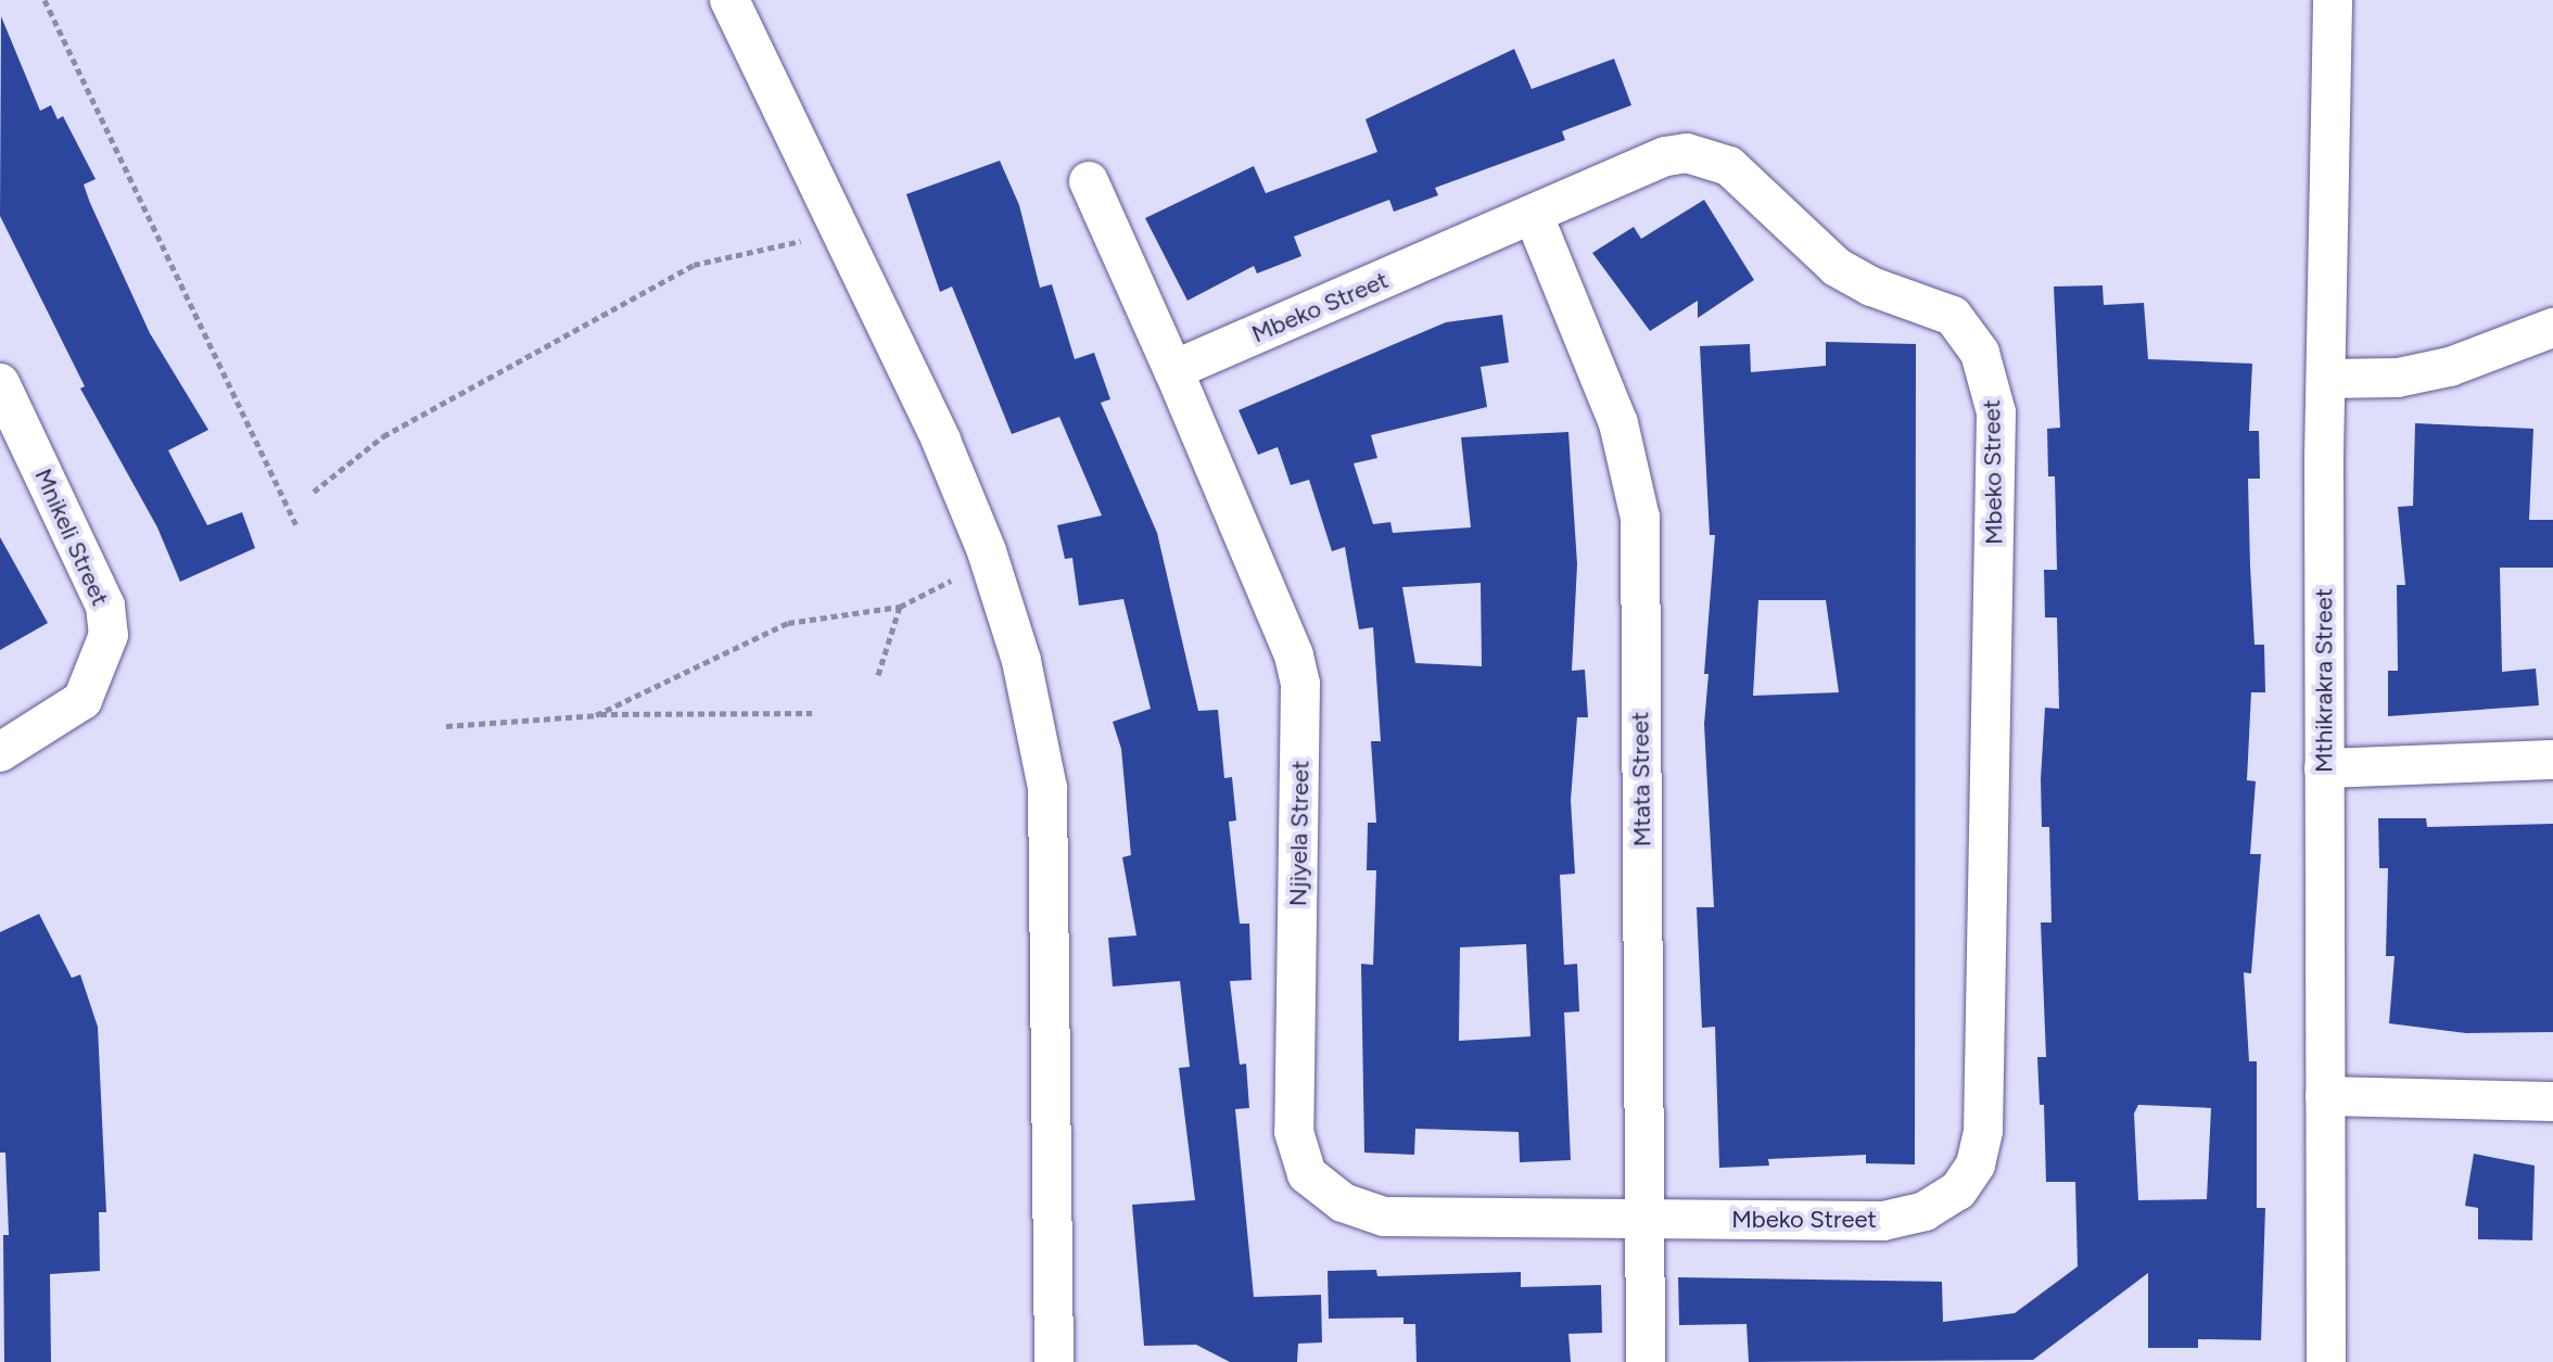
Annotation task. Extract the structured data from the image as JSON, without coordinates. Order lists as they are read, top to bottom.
{
  "streets": {
    "street": [
      "Mbeko Street",
      "Mnikeli Street",
      "Mthikrakra Street",
      "Mtata Street",
      "Njiyela Street"
    ]
  },
  "crossings": [
    ["Mbeko Street", "Mtata Street"],
    ["Mbeko Street", "Njiyela Street"],
    ["Mtata Street", "Njiyela Street"]
  ]
}
